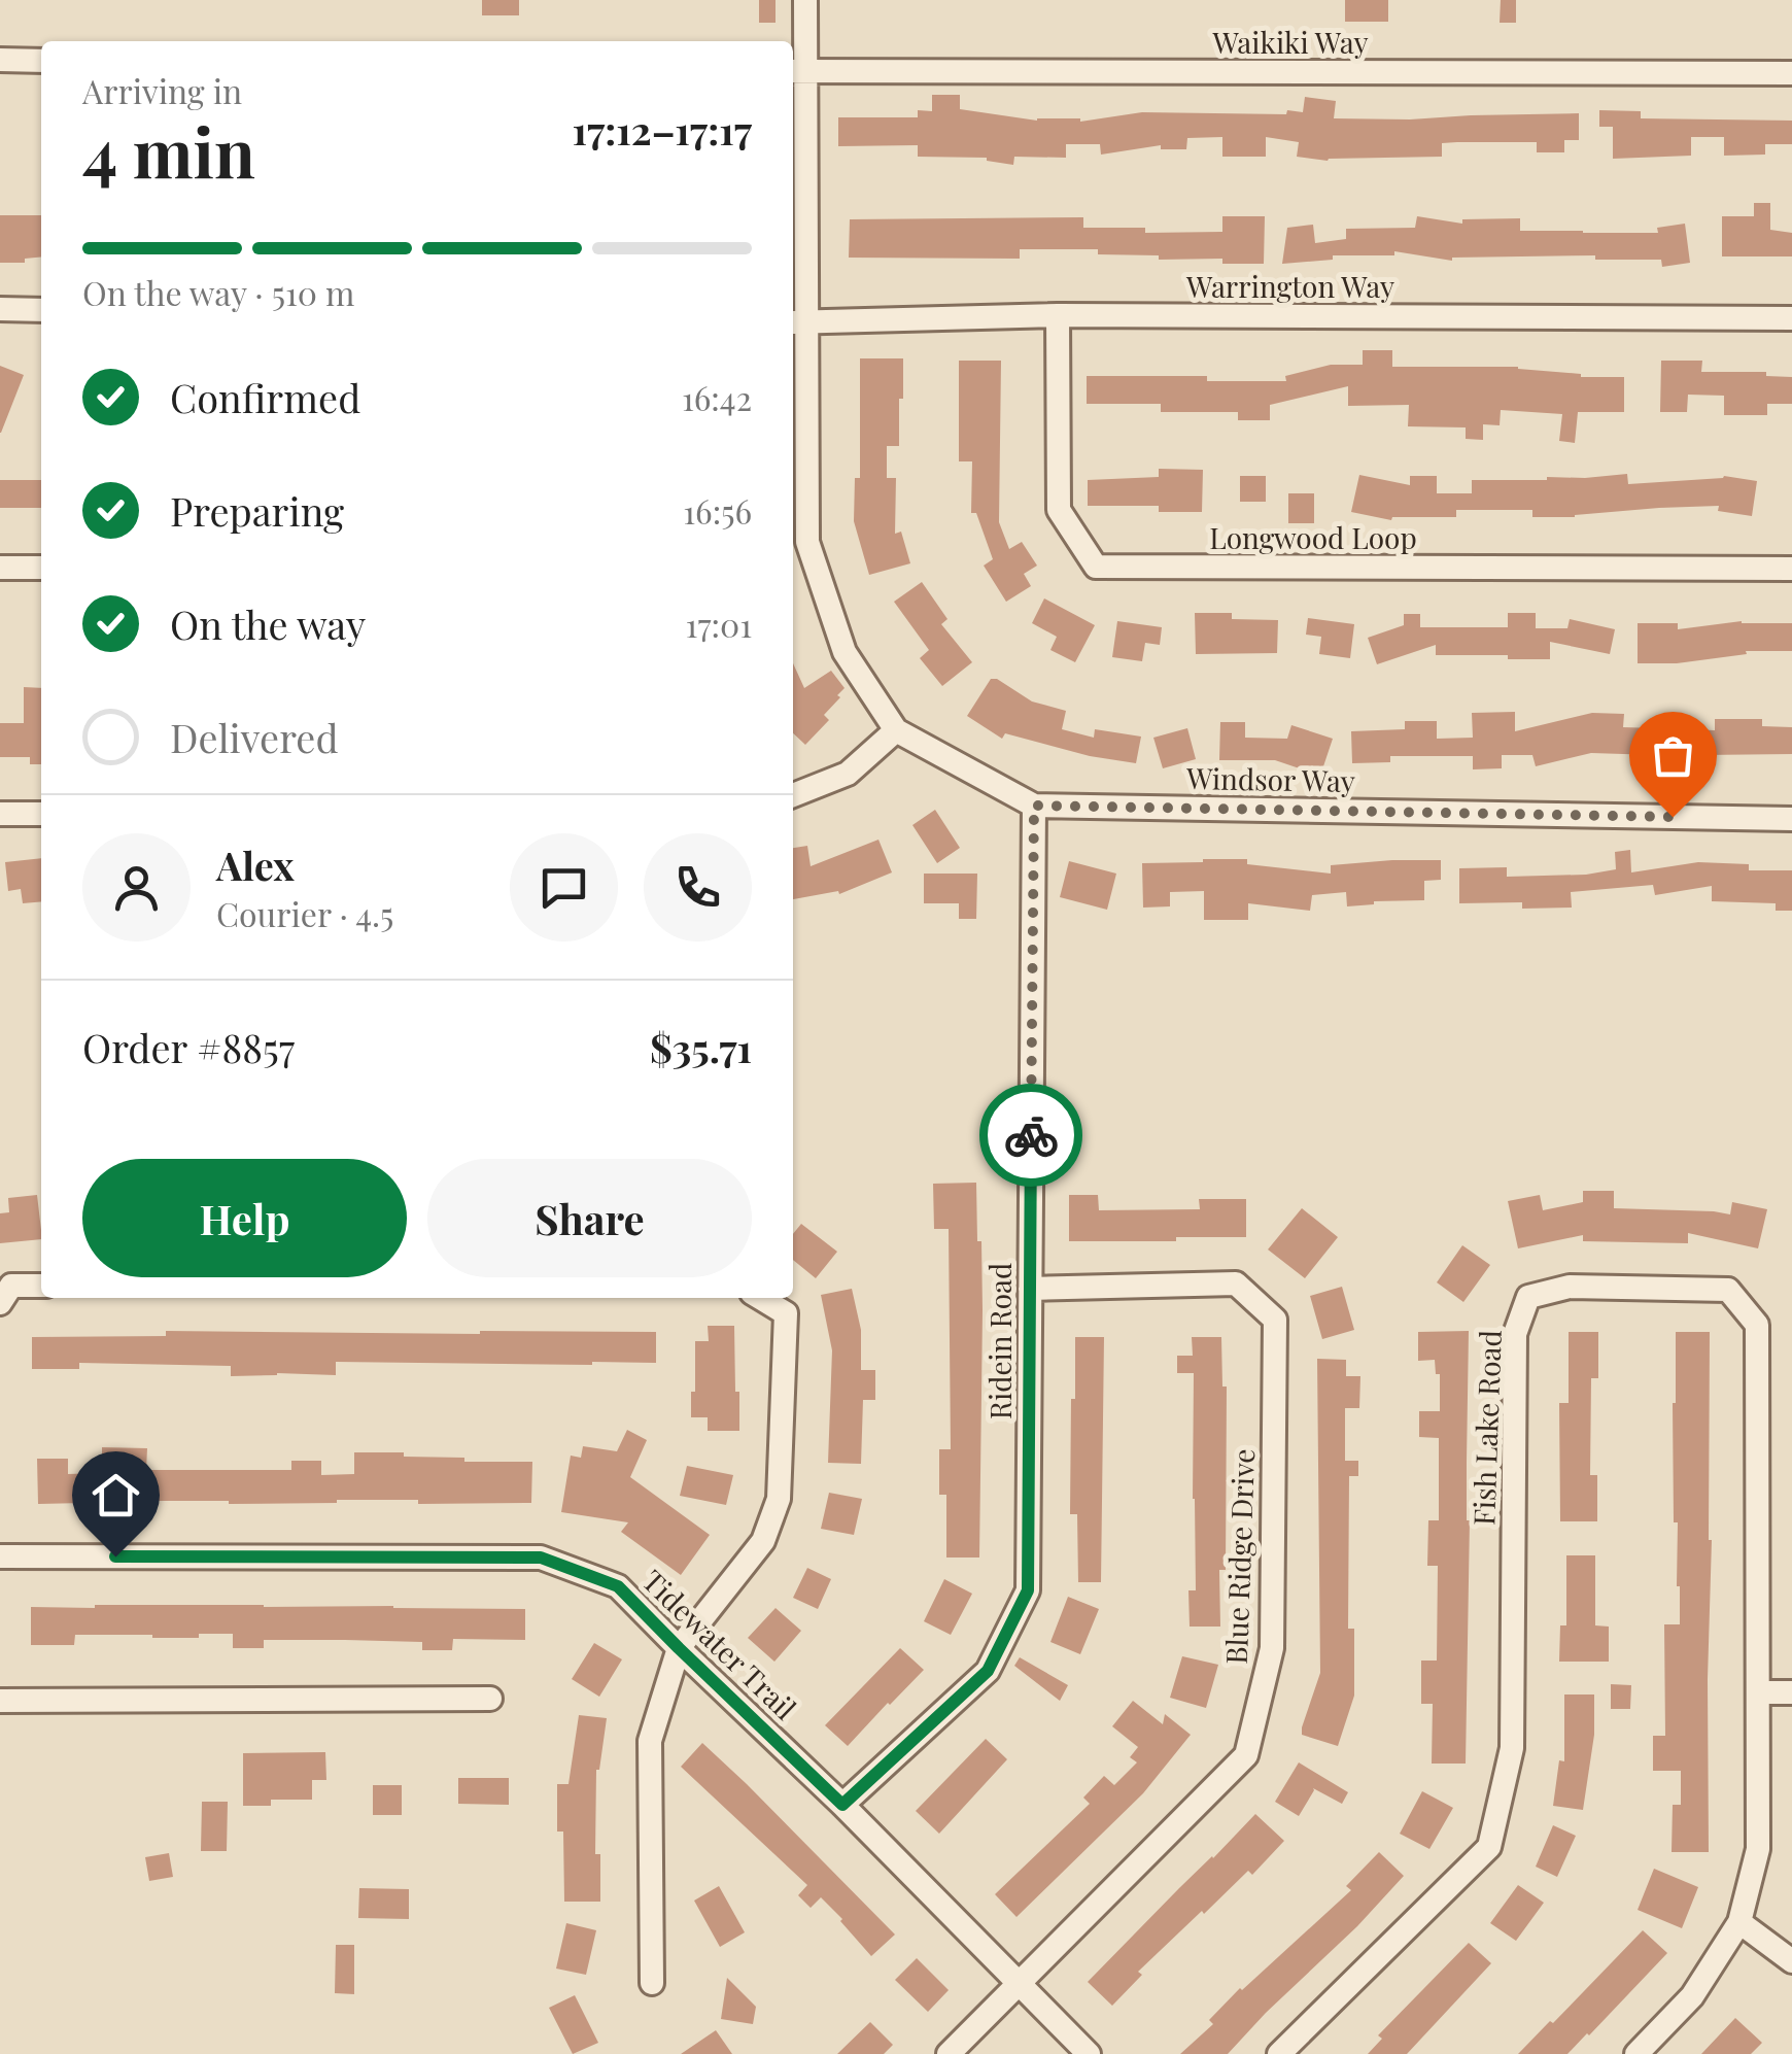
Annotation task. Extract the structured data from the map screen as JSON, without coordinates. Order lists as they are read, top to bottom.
{
  "streets": {
    "street": [
      "Waikiki Way",
      "Warrington Way",
      "Longwood Loop",
      "Windsor Way",
      "Ridein Road",
      "Fish Lake Road",
      "Blue Ridge Drive",
      "Tidewater Trail"
    ]
  },
  "crossings": [
    ["Warrington Way", "Longwood Loop"],
    ["Windsor Way", "Ridein Road"],
    ["Ridein Road", "Blue Ridge Drive"],
    ["Ridein Road", "Tidewater Trail"],
    ["Blue Ridge Drive", "Tidewater Trail"]
  ],
  "page": {
    "heading": ["4 min", "Arriving in", "17:12–17:17"],
    "panel": [
      "Alex",
      "Courier · 4.5",
      "Order #8857",
      "$35.71"
    ],
    "bar": "On the way · 510 m",
    "list": [
      ["Confirmed", "16:42"],
      ["Preparing", "16:56"],
      ["On the way", "17:01"],
      "Delivered"
    ],
    "buttons": ["Help", "Share"]
  }
}
